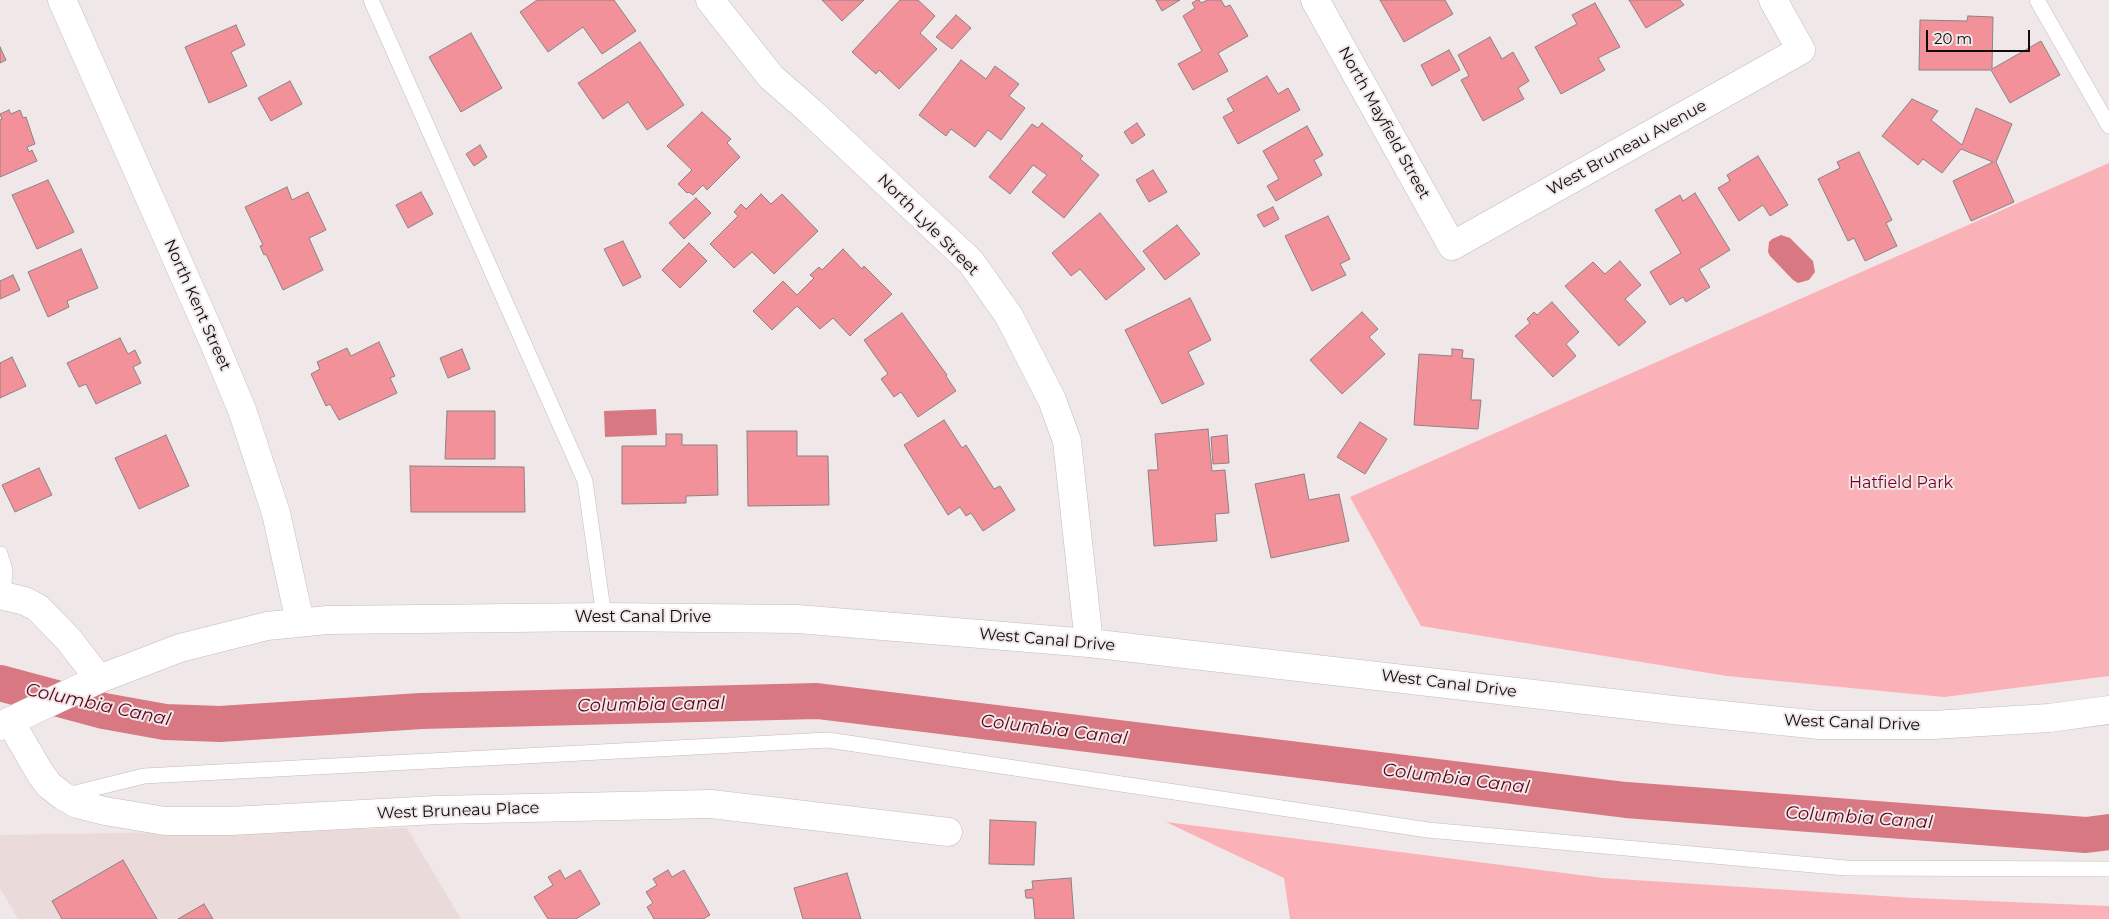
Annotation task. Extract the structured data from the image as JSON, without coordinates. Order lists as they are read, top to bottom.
{
  "streets": {
    "street": [
      "North Mayfield Street",
      "West Bruneau Avenue",
      "North Lyle Street",
      "North Kent Street",
      "West Canal Drive",
      "West Bruneau Place"
    ]
  },
  "crossings": [
    ["North Mayfield Street", "West Bruneau Avenue"],
    ["North Lyle Street", "West Canal Drive"],
    ["North Kent Street", "West Canal Drive"],
    ["West Canal Drive", "West Bruneau Place"]
  ],
  "water": ["Columbia Canal"],
  "parks": ["Hatfield Park"],
  "scale_bar": "20 m"
}
